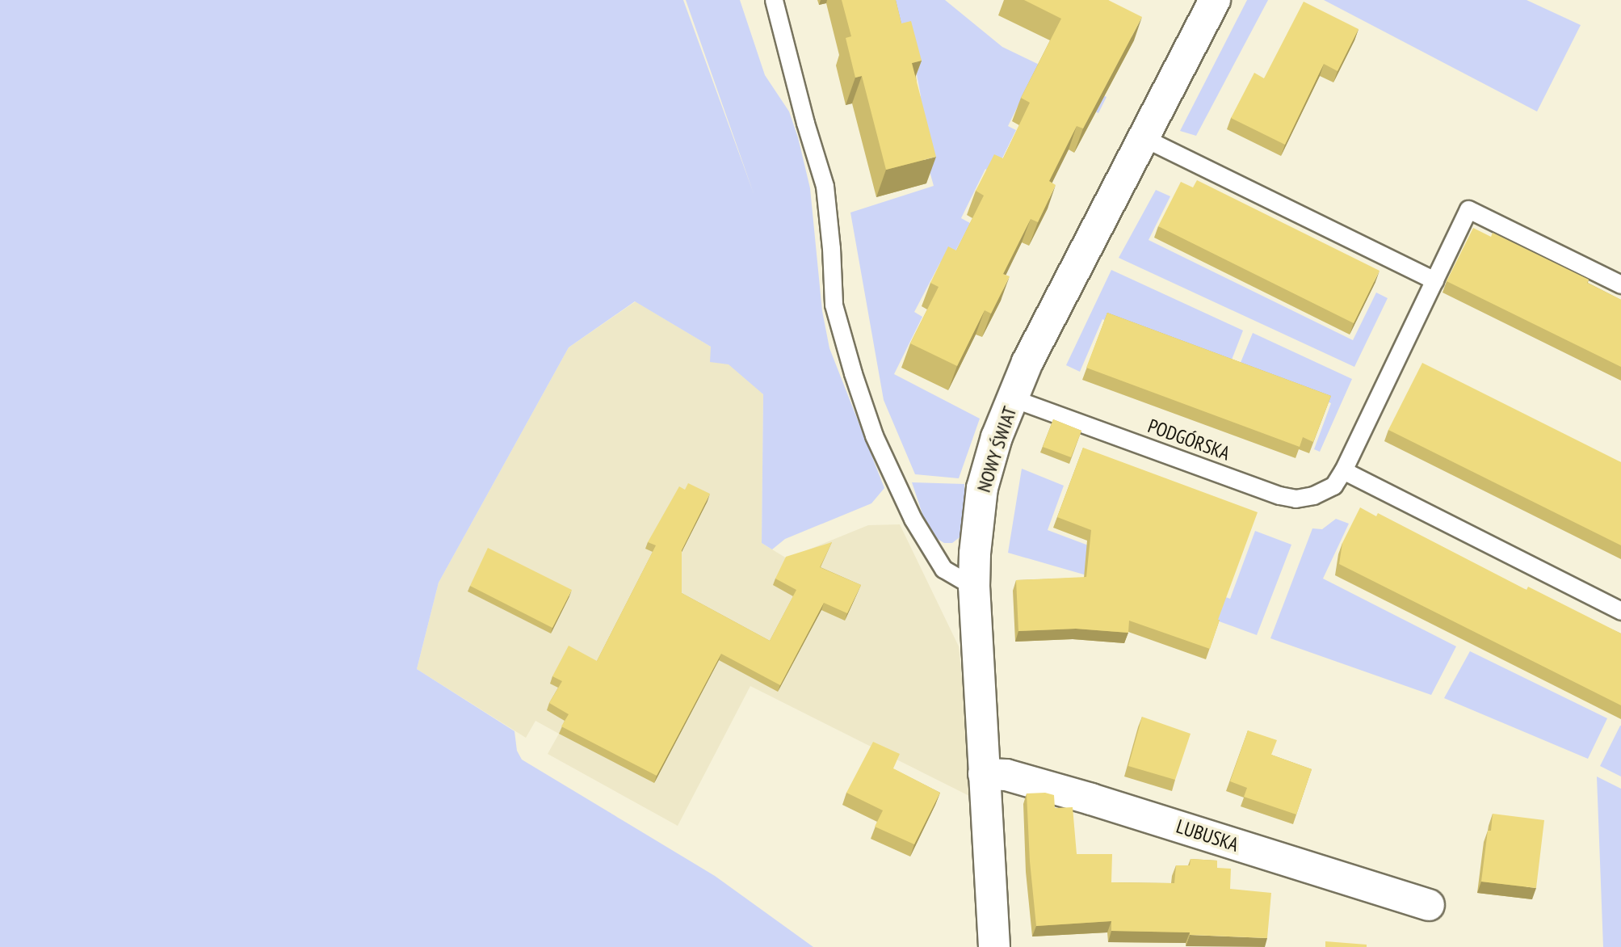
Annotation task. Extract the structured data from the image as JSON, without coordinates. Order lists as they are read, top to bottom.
{
  "streets": {
    "street": ["NOWY ŚWIAT", "LUBUSKA"],
    "lane": ["PODGÓRSKA"]
  },
  "crossings": [
    ["PODGÓRSKA", "NOWY ŚWIAT"],
    ["NOWY ŚWIAT", "LUBUSKA"]
  ]
}
